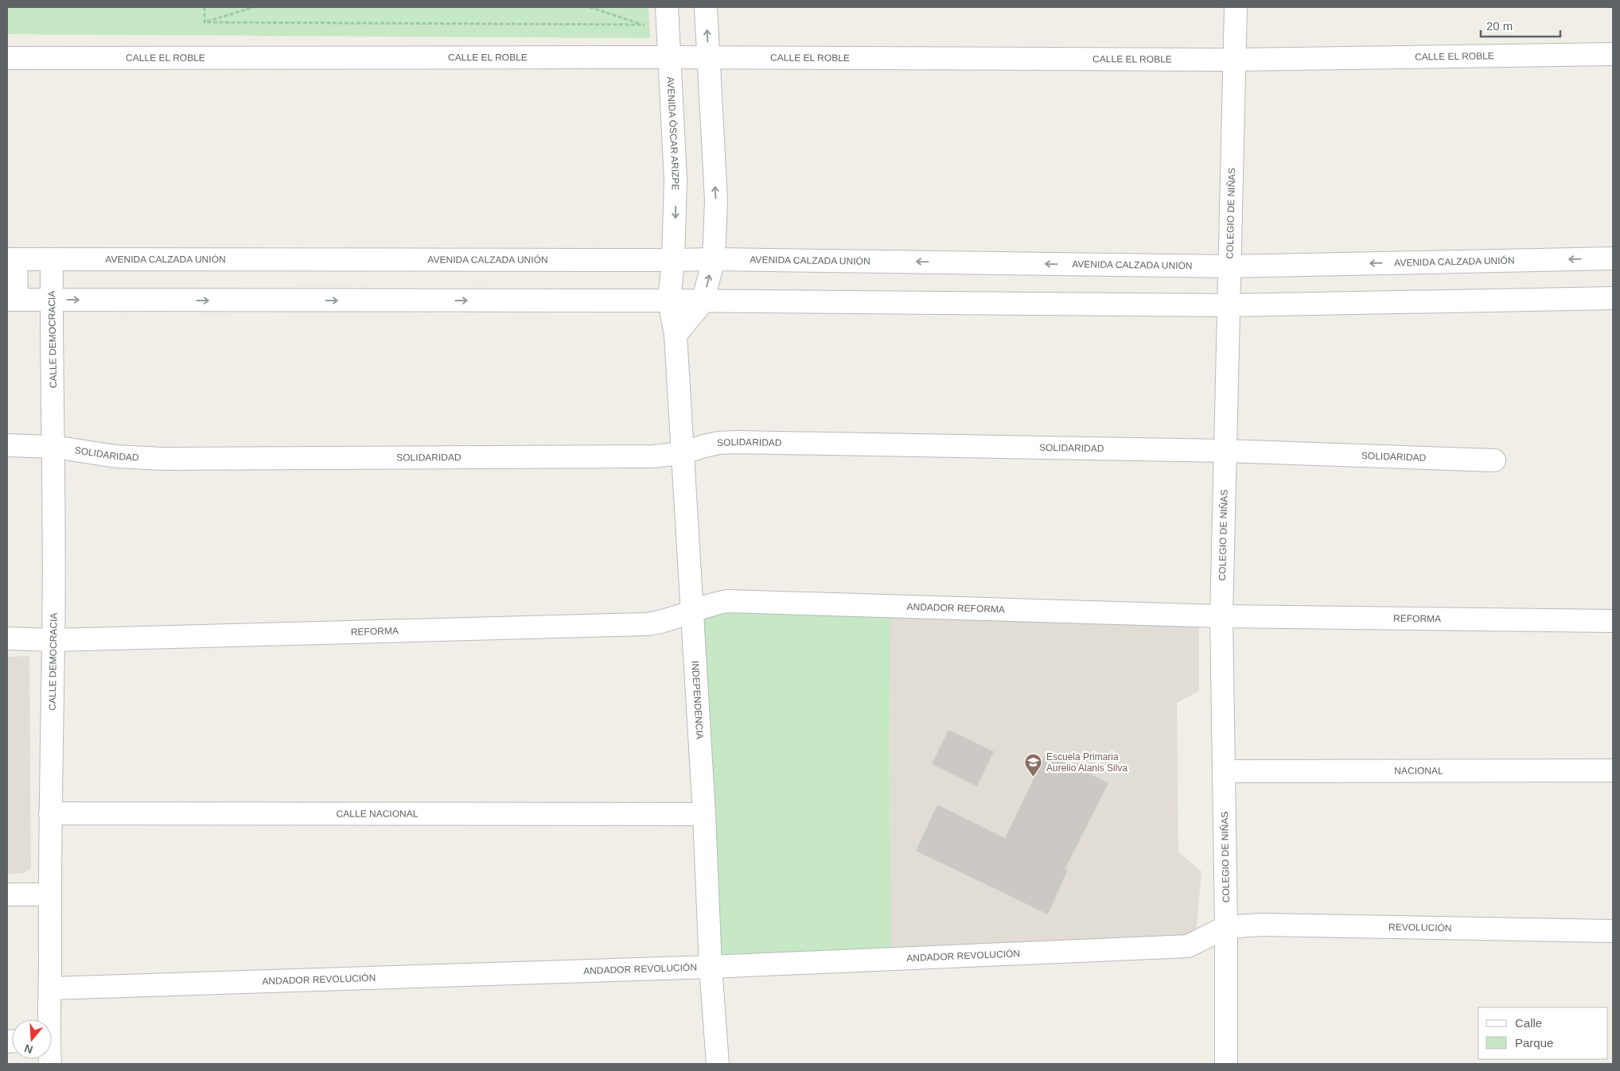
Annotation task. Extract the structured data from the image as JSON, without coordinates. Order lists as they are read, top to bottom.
{
  "streets": {
    "street": [
      "CALLE EL ROBLE",
      "AVENIDA ÓSCAR ARIZPE",
      "COLEGIO DE NIÑAS",
      "AVENIDA CALZADA UNIÓN",
      "CALLE DEMOCRACIA",
      "SOLIDARIDAD",
      "ANDADOR REFORMA",
      "REFORMA",
      "INDEPENDENCIA",
      "NACIONAL",
      "CALLE NACIONAL",
      "REVOLUCIÓN",
      "ANDADOR REVOLUCIÓN"
    ]
  },
  "crossings": [
    ["CALLE EL ROBLE", "AVENIDA ÓSCAR ARIZPE"],
    ["CALLE EL ROBLE", "COLEGIO DE NIÑAS"],
    ["AVENIDA ÓSCAR ARIZPE", "AVENIDA CALZADA UNIÓN"],
    ["AVENIDA ÓSCAR ARIZPE", "INDEPENDENCIA"],
    ["COLEGIO DE NIÑAS", "AVENIDA CALZADA UNIÓN"],
    ["COLEGIO DE NIÑAS", "SOLIDARIDAD"],
    ["COLEGIO DE NIÑAS", "ANDADOR REFORMA"],
    ["COLEGIO DE NIÑAS", "REFORMA"],
    ["COLEGIO DE NIÑAS", "NACIONAL"],
    ["COLEGIO DE NIÑAS", "REVOLUCIÓN"],
    ["COLEGIO DE NIÑAS", "ANDADOR REVOLUCIÓN"],
    ["AVENIDA CALZADA UNIÓN", "CALLE DEMOCRACIA"],
    ["CALLE DEMOCRACIA", "SOLIDARIDAD"],
    ["CALLE DEMOCRACIA", "REFORMA"],
    ["CALLE DEMOCRACIA", "CALLE NACIONAL"],
    ["CALLE DEMOCRACIA", "ANDADOR REVOLUCIÓN"],
    ["SOLIDARIDAD", "INDEPENDENCIA"],
    ["ANDADOR REFORMA", "REFORMA"],
    ["ANDADOR REFORMA", "INDEPENDENCIA"],
    ["REFORMA", "INDEPENDENCIA"],
    ["INDEPENDENCIA", "CALLE NACIONAL"],
    ["INDEPENDENCIA", "ANDADOR REVOLUCIÓN"],
    ["REVOLUCIÓN", "ANDADOR REVOLUCIÓN"]
  ],
  "places": {
    "school or university": ["Escuela Primaria Aurelio Alanis Silva"]
  },
  "legend": ["Calle", "Parque"],
  "scale_bar": "20 m",
  "north": "bottom"
}
